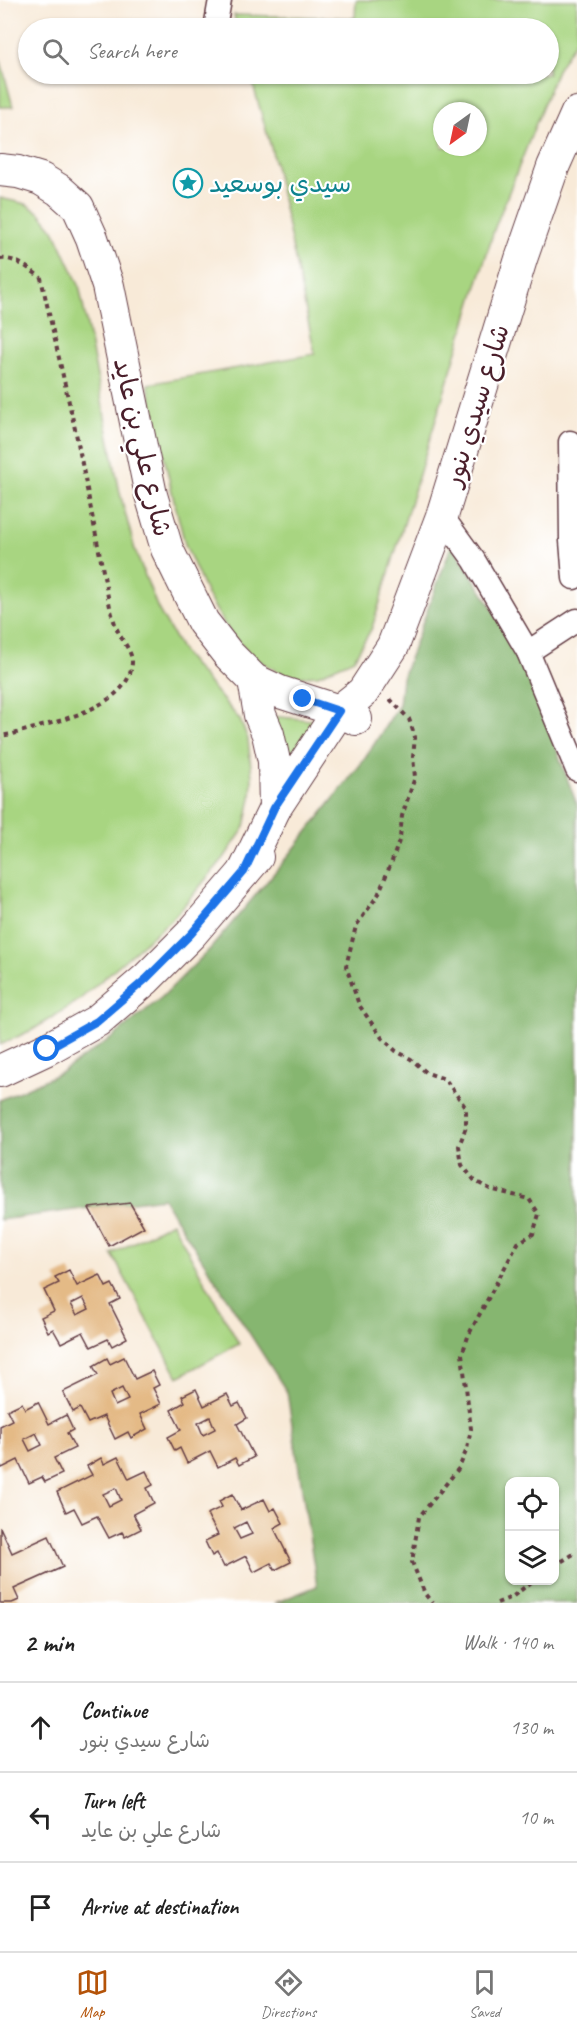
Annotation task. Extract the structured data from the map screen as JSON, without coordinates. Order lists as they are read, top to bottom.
{
  "streets": {
    "street": ["شارع سيدي بنور", "شارع علي بن عايد"]
  },
  "crossings": [
    ["شارع سيدي بنور", "شارع علي بن عايد"]
  ],
  "places": {
    "place": ["سيدي بوسعيد"]
  },
  "north": "bottom left",
  "page": {
    "search": "Search here",
    "heading": ["2 min", "Walk · 140 m"],
    "list": [
      ["Continue", "شارع سيدي بنور", "130 m"],
      ["Turn left", "شارع علي بن عايد", "10 m"],
      "Arrive at destination"
    ],
    "nav": ["Map", "Directions", "Saved"]
  }
}
